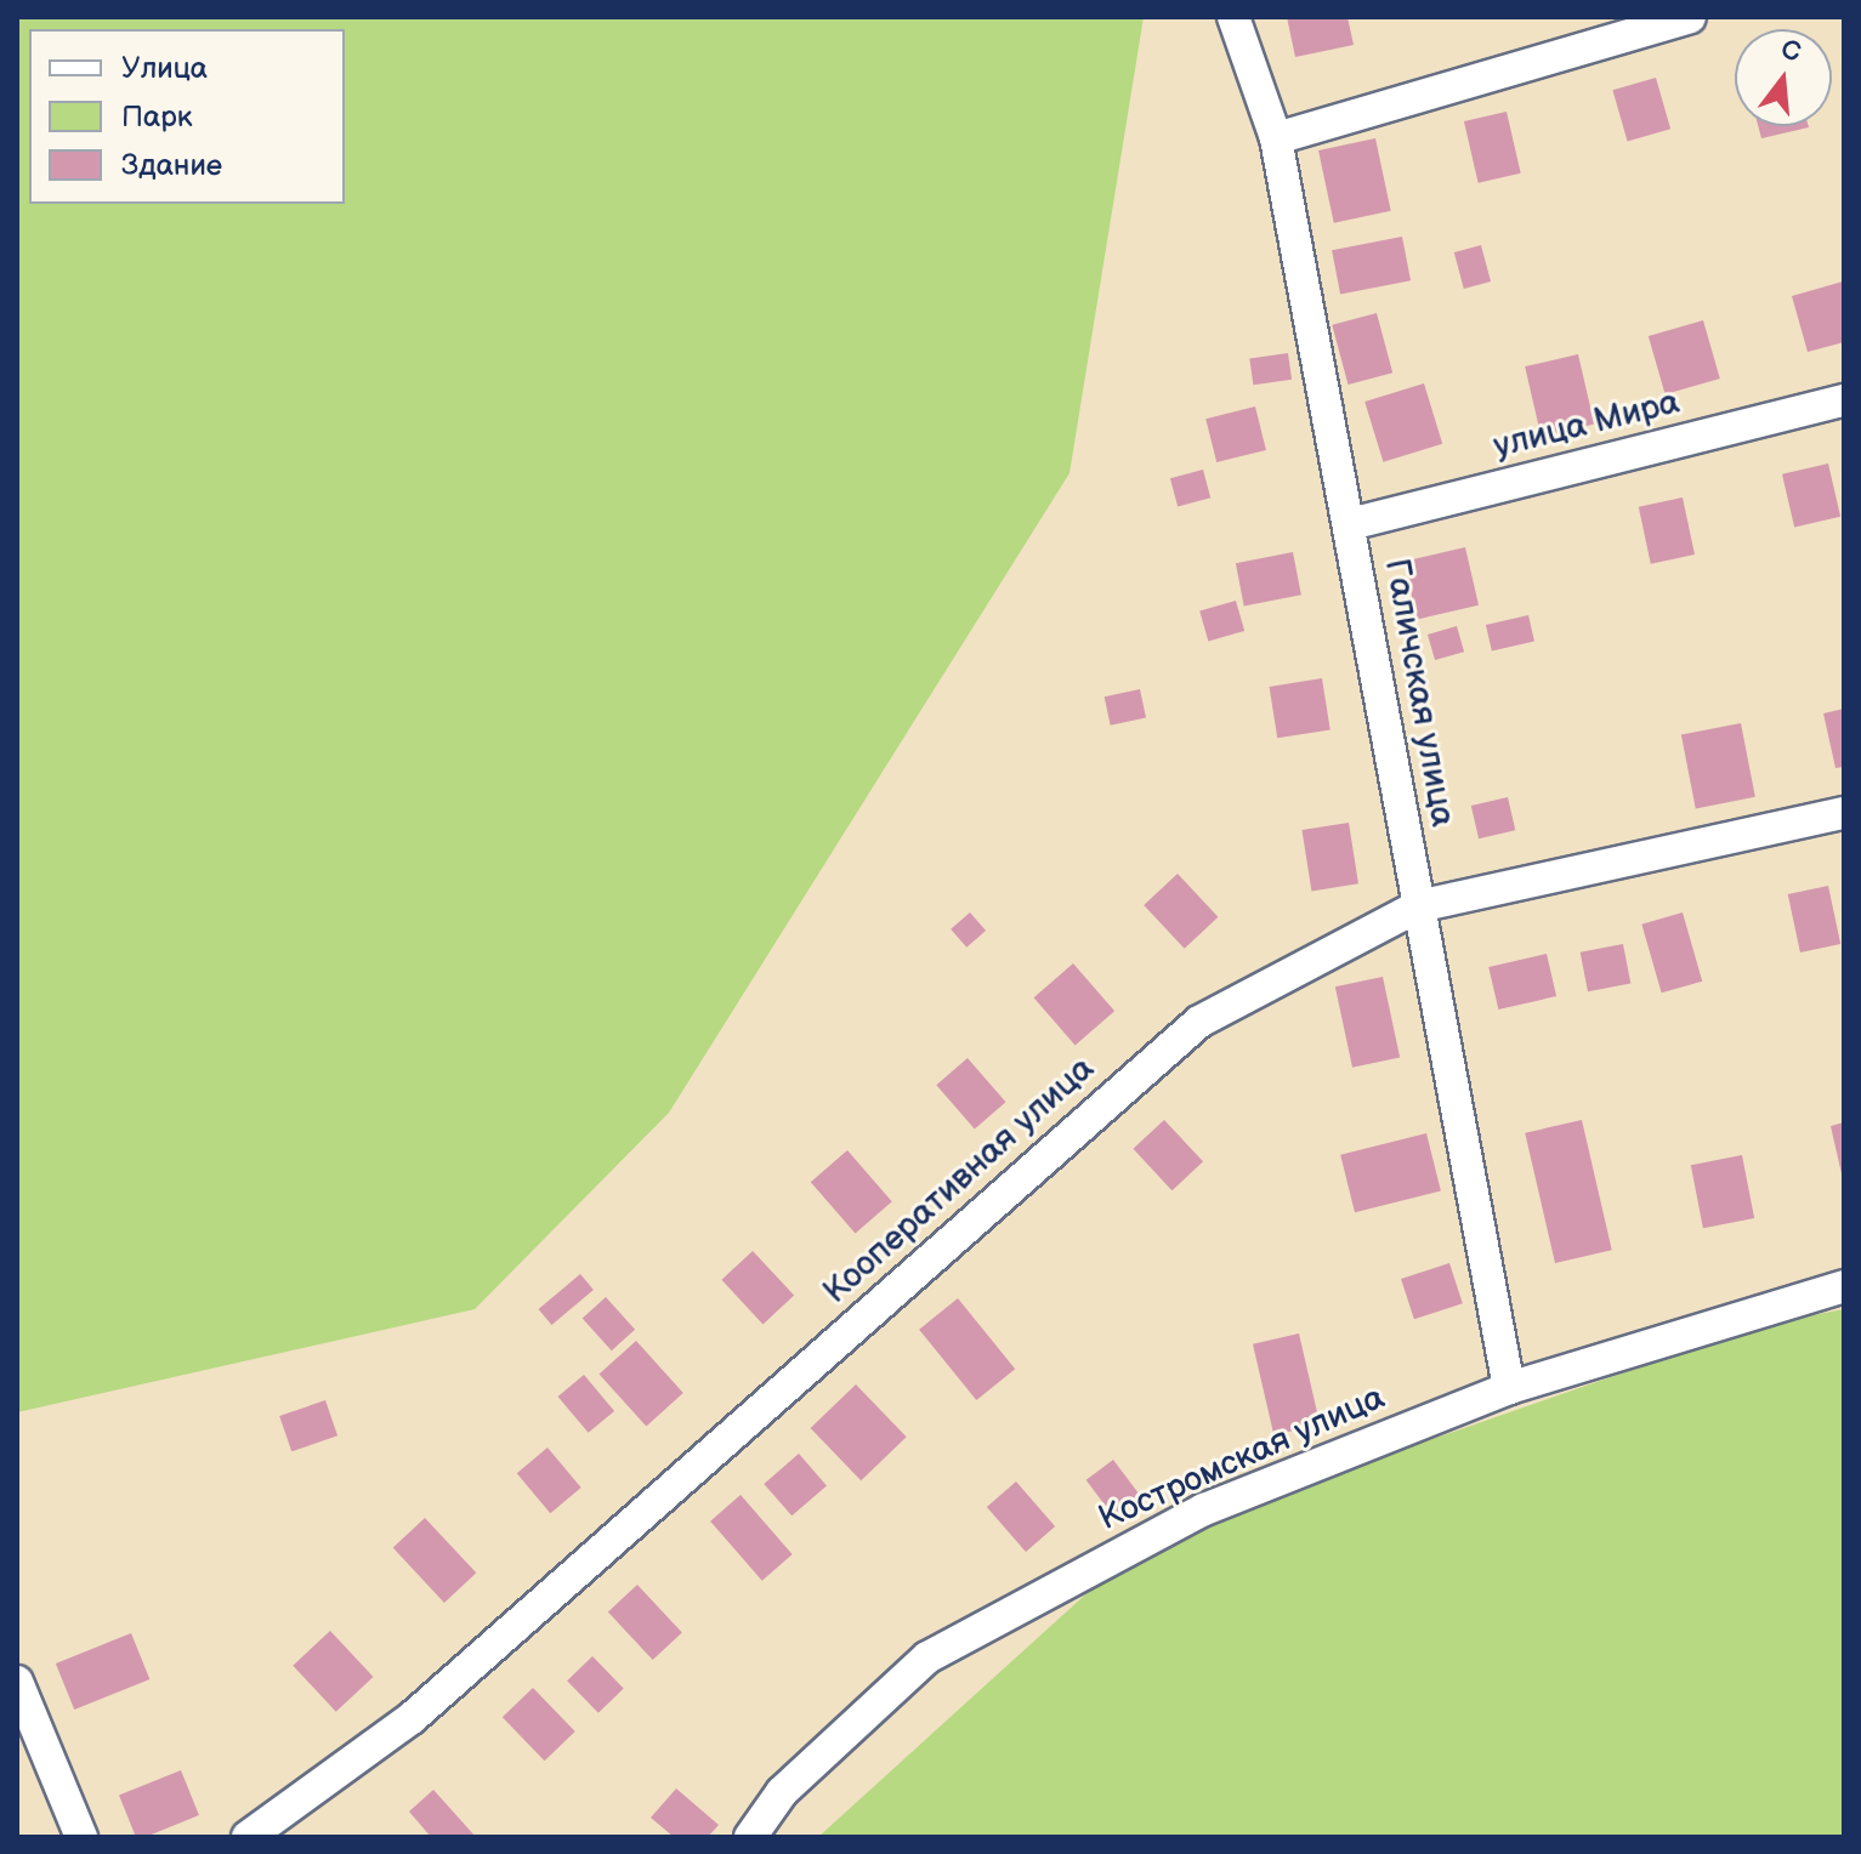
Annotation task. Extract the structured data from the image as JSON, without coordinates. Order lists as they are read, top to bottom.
{
  "streets": {
    "street": [
      "улица Мира",
      "Галичская улица",
      "Кооперативная улица",
      "Костромская улица"
    ]
  },
  "crossings": [
    ["улица Мира", "Галичская улица"],
    ["Галичская улица", "Кооперативная улица"],
    ["Галичская улица", "Костромская улица"]
  ],
  "legend": ["Улица", "Парк", "Здание"],
  "north": "top"
}
